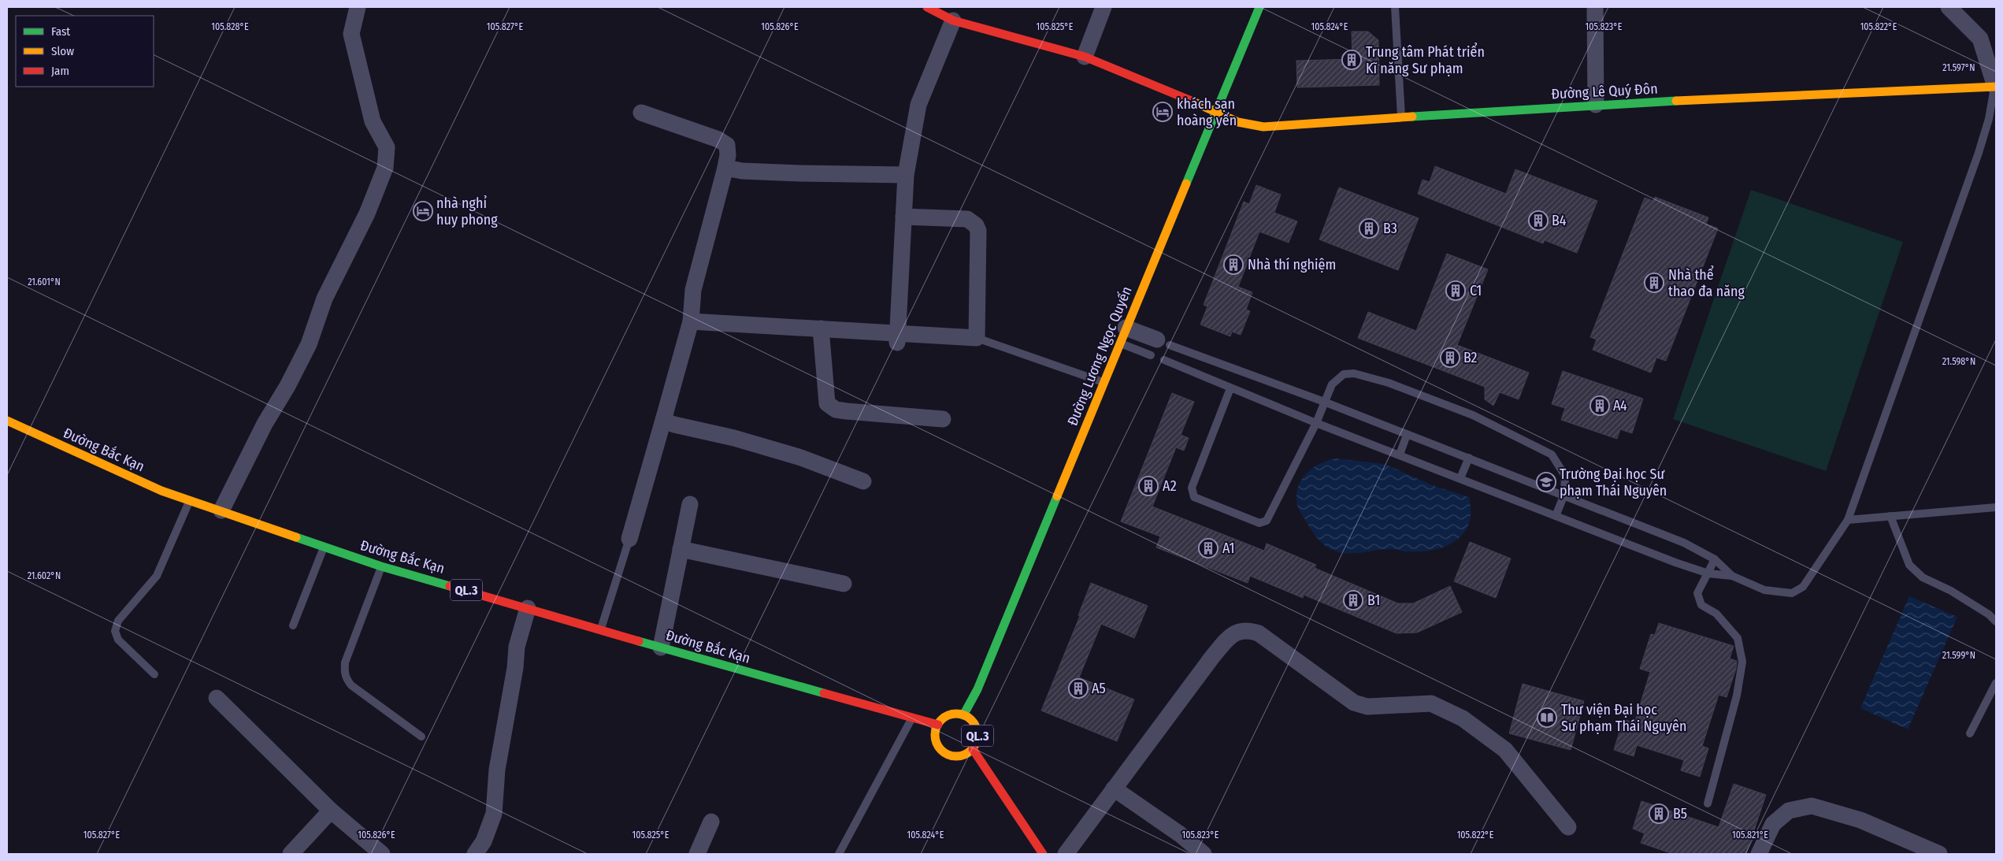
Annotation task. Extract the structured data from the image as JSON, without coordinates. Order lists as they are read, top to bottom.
{
  "streets": {
    "main road": [
      "Đường Lê Quý Đôn",
      "Đường Lương Ngọc Quyến",
      "Đường Bắc Kạn",
      "QL.3"
    ]
  },
  "crossings": [
    ["Đường Lê Quý Đôn", "Đường Lương Ngọc Quyến"],
    ["Đường Lương Ngọc Quyến", "Đường Bắc Kạn"],
    ["Đường Lương Ngọc Quyến", "QL.3"],
    ["Đường Bắc Kạn", "QL.3"]
  ],
  "places": {
    "building": [
      "Trung tâm Phát triển Kĩ năng Sư phạm",
      "B4",
      "B3",
      "Nhà thí nghiệm",
      "Nhà thể thao đa năng",
      "C1",
      "B2",
      "A4",
      "A2",
      "A1",
      "B1",
      "A5",
      "B5"
    ],
    "hotel": ["khách sạn hoàng yến", "nhà nghỉ huy phong"],
    "school or university": ["Trường Đại học Sư phạm Thái Nguyên"],
    "library": ["Thư viện Đại học Sư phạm Thái Nguyên"]
  },
  "legend": ["Fast", "Slow", "Jam"],
  "coordinates": [
    "105.828°E",
    "105.827°E",
    "105.826°E",
    "105.825°E",
    "105.824°E",
    "105.823°E",
    "105.822°E",
    "21.597°N",
    "21.601°N",
    "21.598°N",
    "21.602°N",
    "21.599°N",
    "105.821°E"
  ]
}
